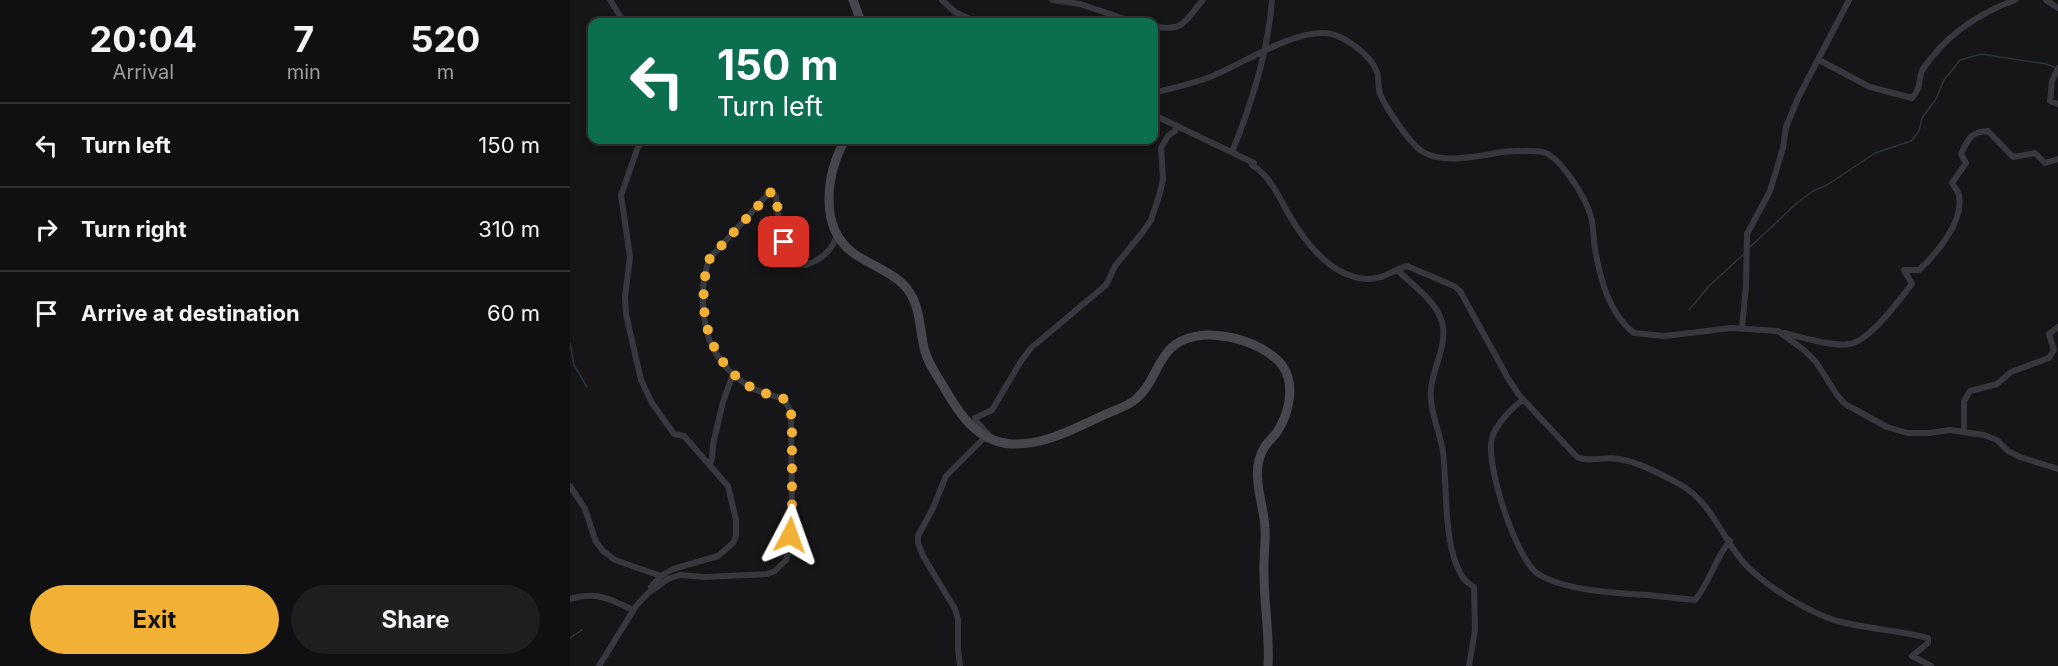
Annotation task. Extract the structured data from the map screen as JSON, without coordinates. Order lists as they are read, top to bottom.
{
  "page": {
    "eta": [
      "20:04",
      "Arrival",
      "7",
      "min",
      "520",
      "m"
    ],
    "turn": ["150 m", "Turn left"],
    "list": [
      {
        "name": "Turn left",
        "value": "150 m"
      },
      {
        "name": "Turn right",
        "value": "310 m"
      },
      {
        "name": "Arrive at destination",
        "value": "60 m"
      }
    ],
    "buttons": ["Exit", "Share"]
  }
}
